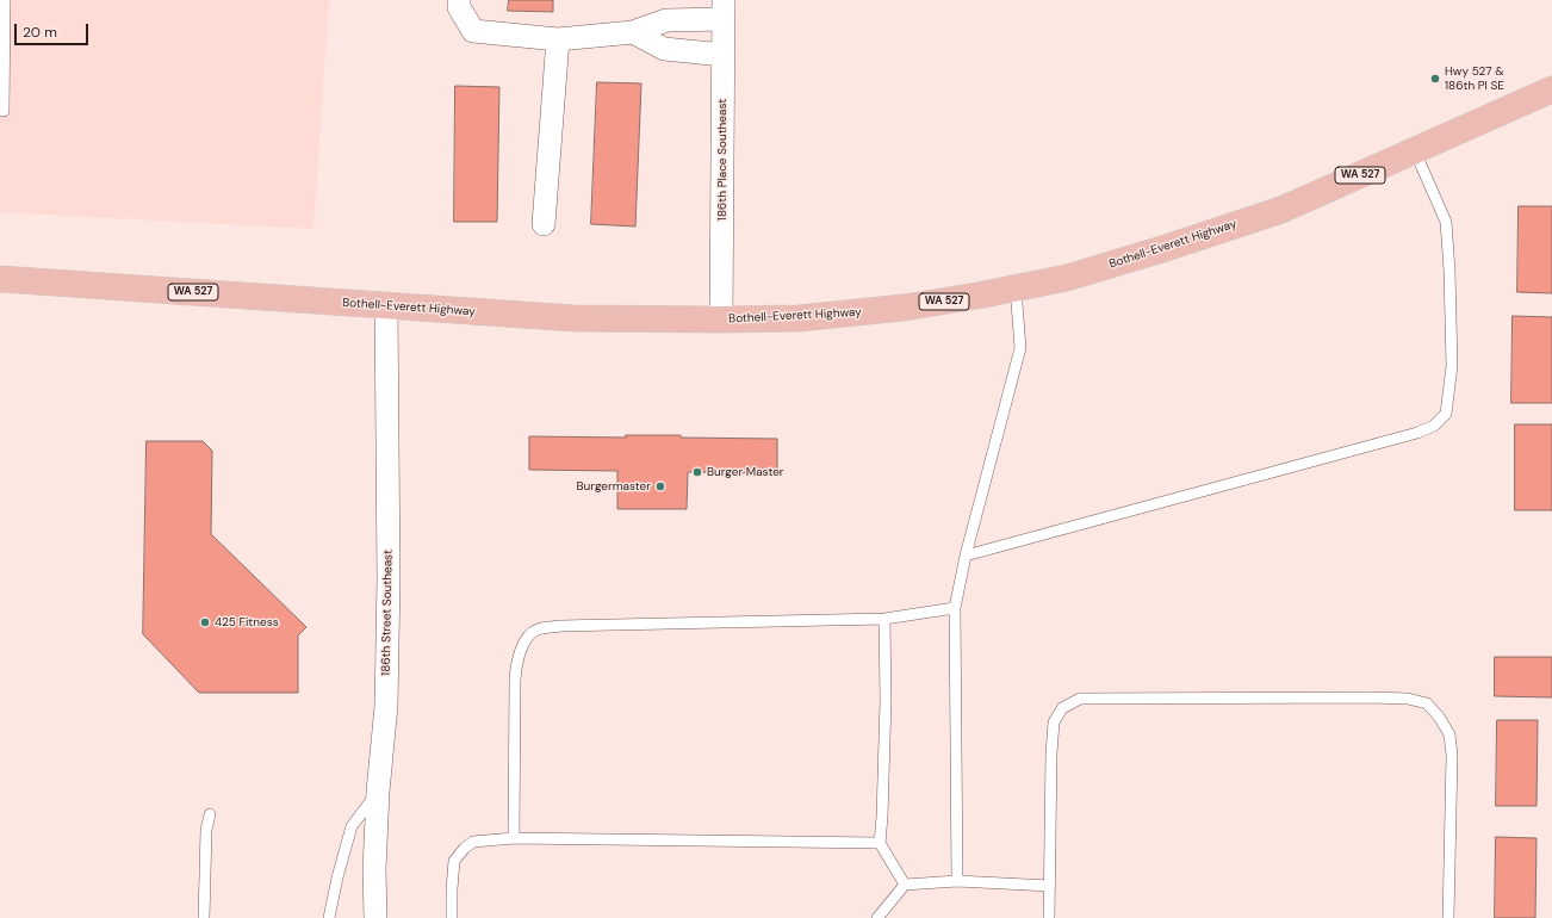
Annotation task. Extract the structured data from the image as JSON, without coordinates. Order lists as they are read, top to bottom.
{
  "streets": {
    "main road": ["WA 527", "Bothell-Everett Highway"],
    "street": ["186th Place Southeast", "186th Street Southeast"]
  },
  "crossings": [
    ["186th Place Southeast", "Bothell-Everett Highway"],
    ["Bothell-Everett Highway", "186th Street Southeast"]
  ],
  "places": [
    "Hwy 527 & 186th Pl SE",
    "Burger Master",
    "Burgermaster",
    "425 Fitness"
  ],
  "scale_bar": "20 m"
}
